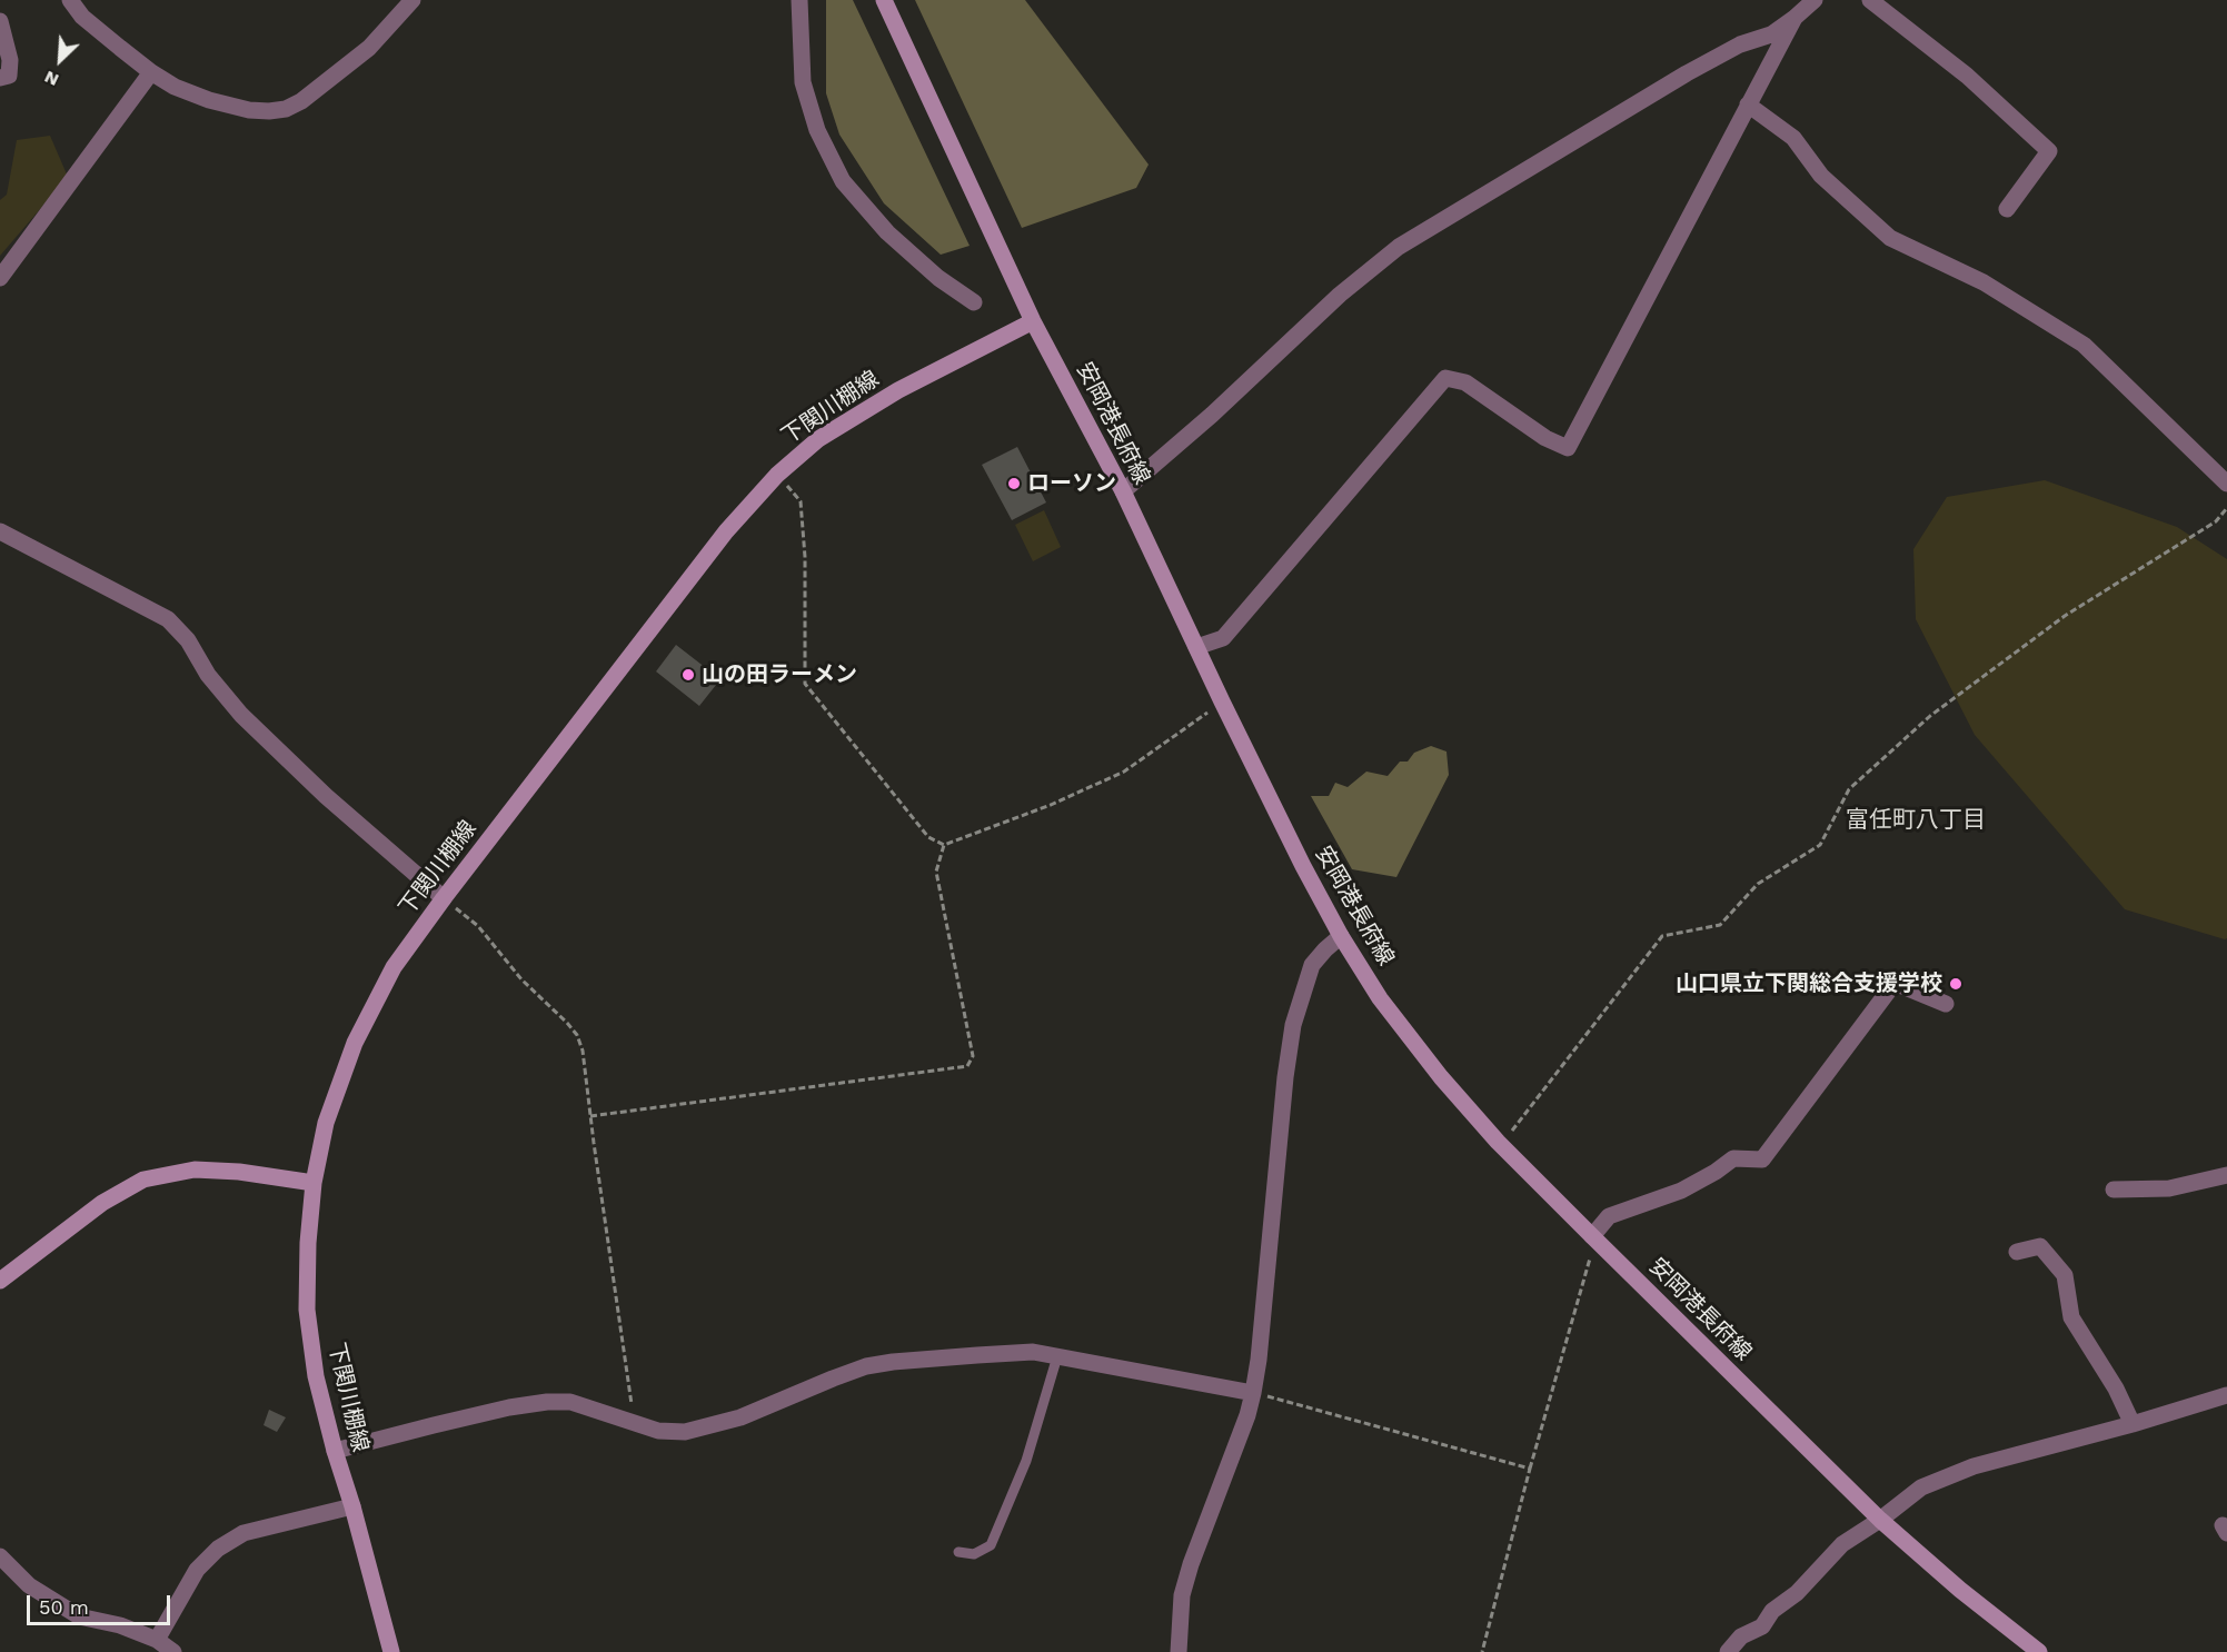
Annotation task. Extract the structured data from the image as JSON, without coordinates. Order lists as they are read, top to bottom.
{
  "streets": {
    "main road": ["下関川棚線", "安岡港長府線"]
  },
  "crossings": [
    ["下関川棚線", "安岡港長府線"]
  ],
  "districts": ["富任町八丁目"],
  "places": ["ローソン", "山の田ラーメン", "山口県立下関総合支援学校"],
  "scale_bar": "50 m",
  "north": "bottom left"
}
